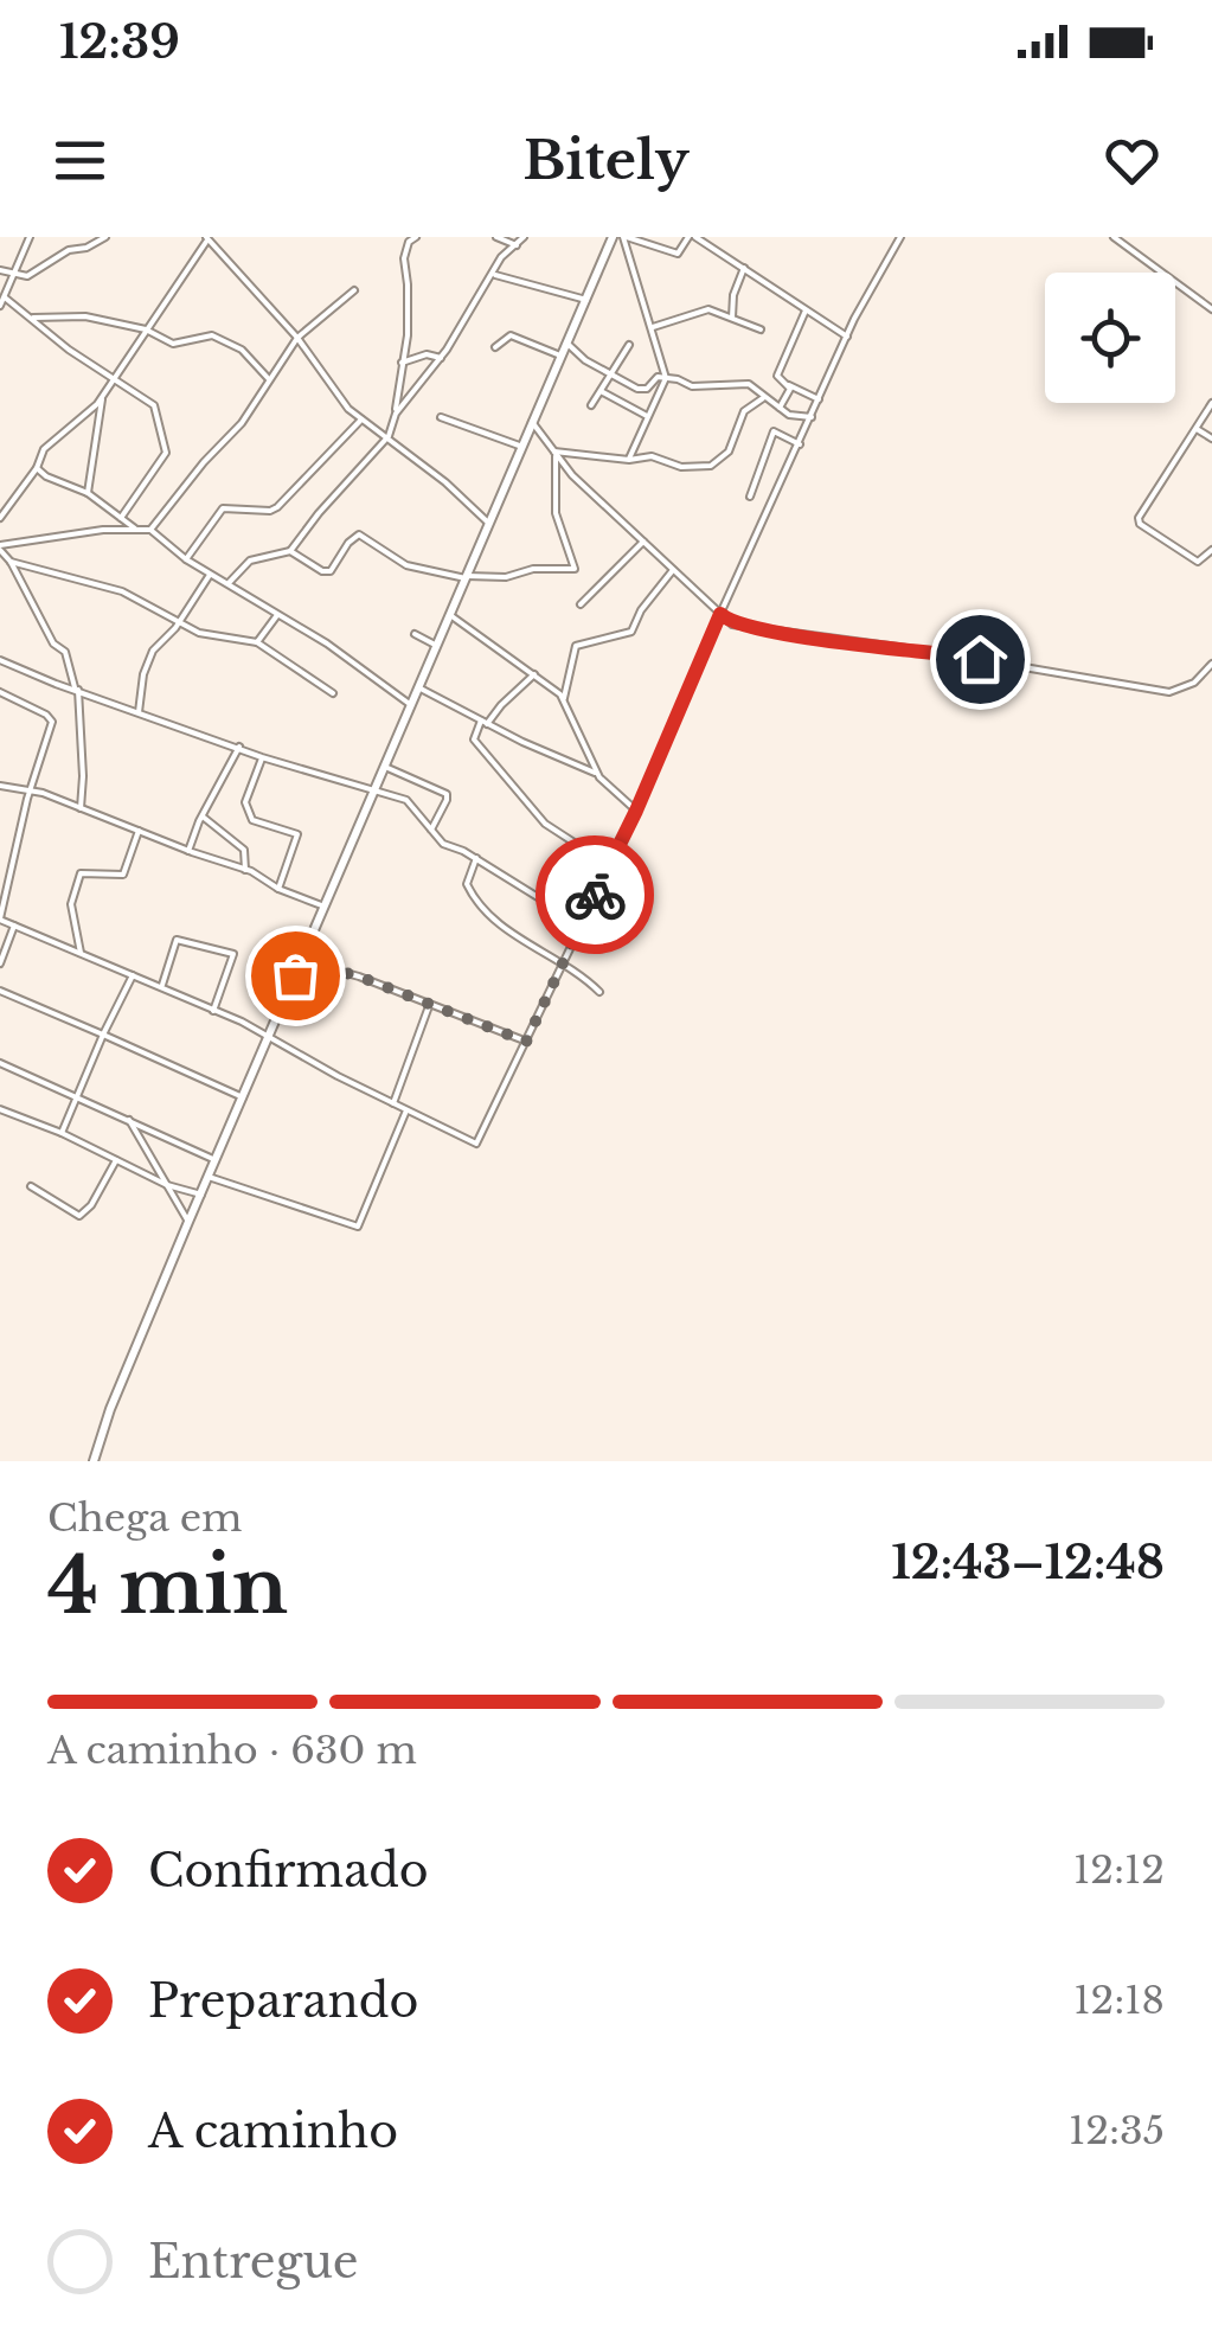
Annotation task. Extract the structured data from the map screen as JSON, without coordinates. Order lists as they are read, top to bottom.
{
  "page": {
    "status": "12:39",
    "header": "Bitely",
    "heading": ["4 min", "Chega em", "12:43–12:48"],
    "bar": "A caminho · 630 m",
    "list": [
      ["Confirmado", "12:12"],
      ["Preparando", "12:18"],
      ["A caminho", "12:35"],
      "Entregue"
    ]
  }
}
